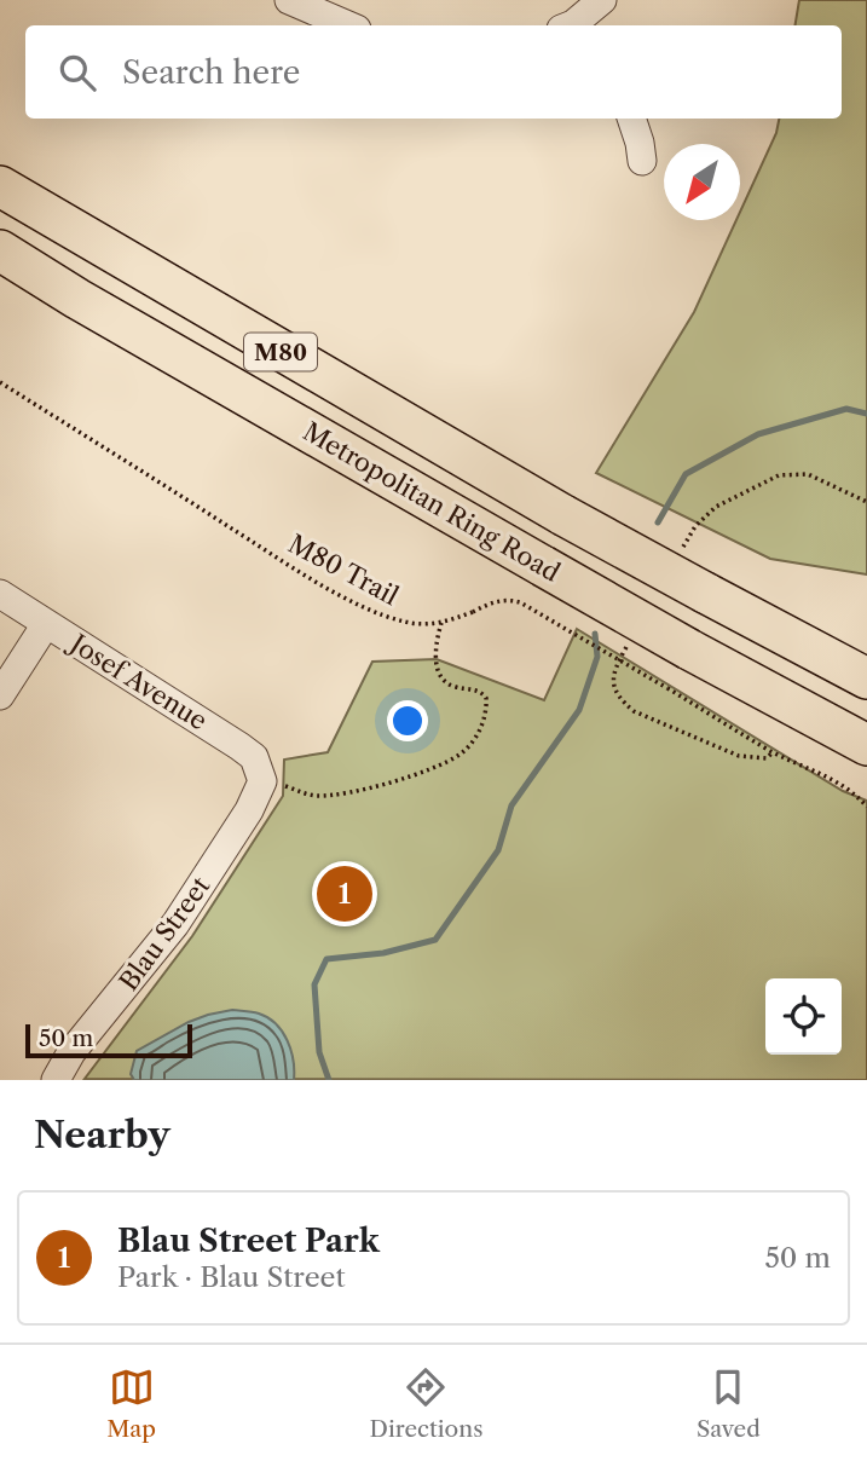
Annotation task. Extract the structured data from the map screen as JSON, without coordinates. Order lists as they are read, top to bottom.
{
  "streets": {
    "highway": ["M80", "Metropolitan Ring Road"],
    "street": ["Josef Avenue", "Blau Street"],
    "path": ["M80 Trail"]
  },
  "crossings": [
    ["Josef Avenue", "Blau Street"]
  ],
  "scale_bar": "50 m",
  "north": "bottom left",
  "page": {
    "search": "Search here",
    "pins": "1",
    "scale": "50 m",
    "heading": "Nearby",
    "list": [
      {
        "mark": "1",
        "name": "Blau Street Park",
        "note": "Park · Blau Street",
        "value": "50 m"
      }
    ],
    "nav": ["Map", "Directions", "Saved"]
  }
}
